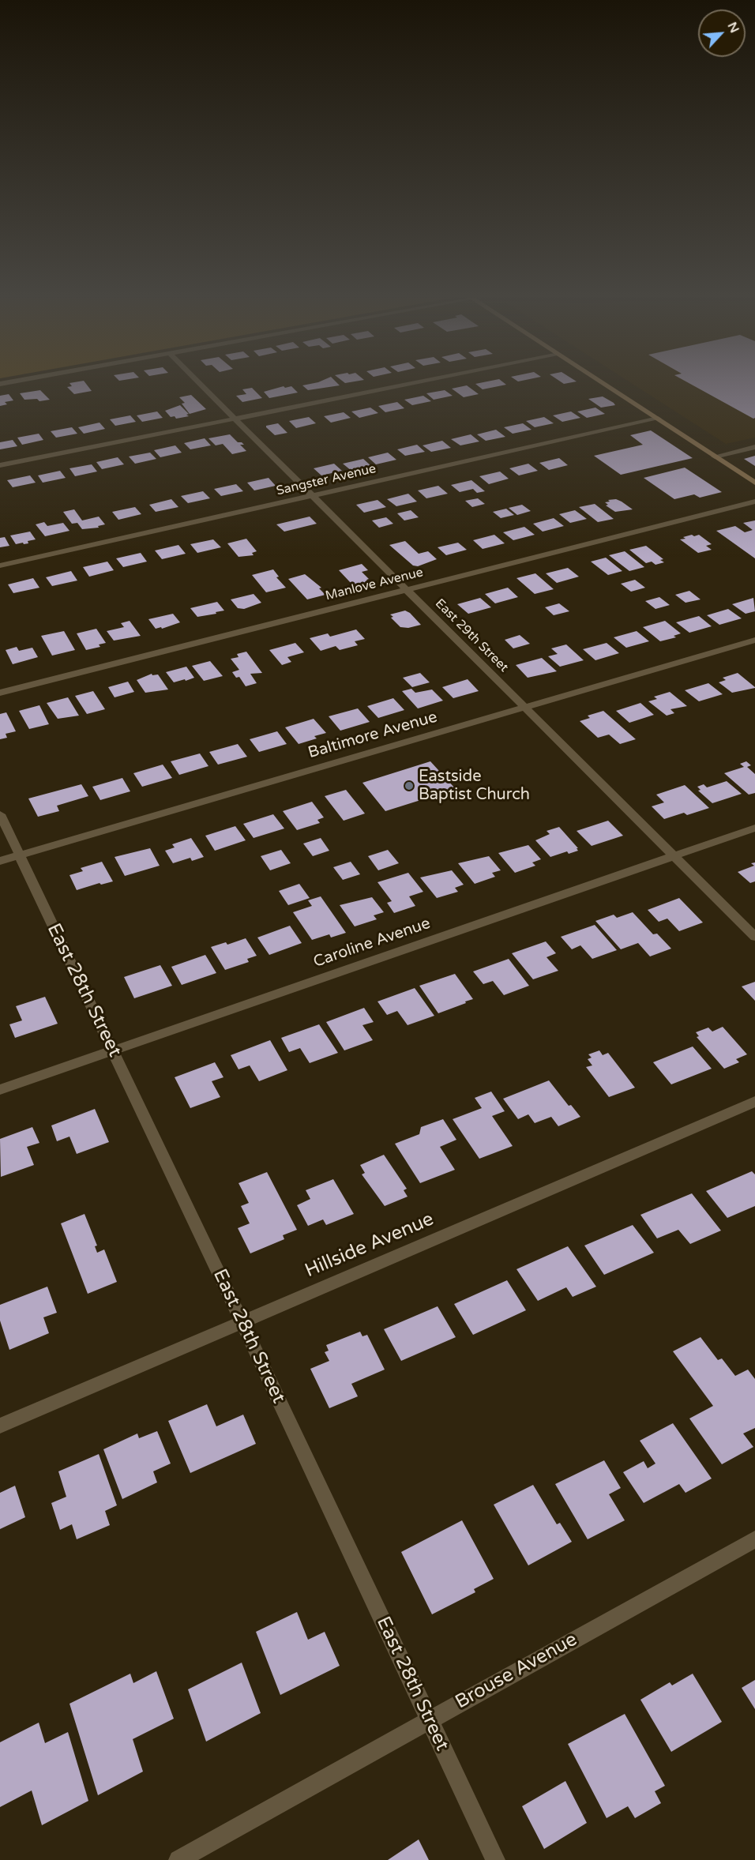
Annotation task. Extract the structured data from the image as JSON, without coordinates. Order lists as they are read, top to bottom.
{
  "streets": {
    "street": [
      "Sangster Avenue",
      "Manlove Avenue",
      "East 29th Street",
      "Baltimore Avenue",
      "Caroline Avenue",
      "East 28th Street",
      "Hillside Avenue",
      "Brouse Avenue"
    ]
  },
  "crossings": [
    ["Sangster Avenue", "East 29th Street"],
    ["Manlove Avenue", "East 29th Street"],
    ["East 29th Street", "Baltimore Avenue"],
    ["East 29th Street", "Caroline Avenue"],
    ["Baltimore Avenue", "East 28th Street"],
    ["Caroline Avenue", "East 28th Street"],
    ["East 28th Street", "Hillside Avenue"],
    ["East 28th Street", "Brouse Avenue"]
  ],
  "places": ["Eastside Baptist Church"],
  "north": "top right"
}
